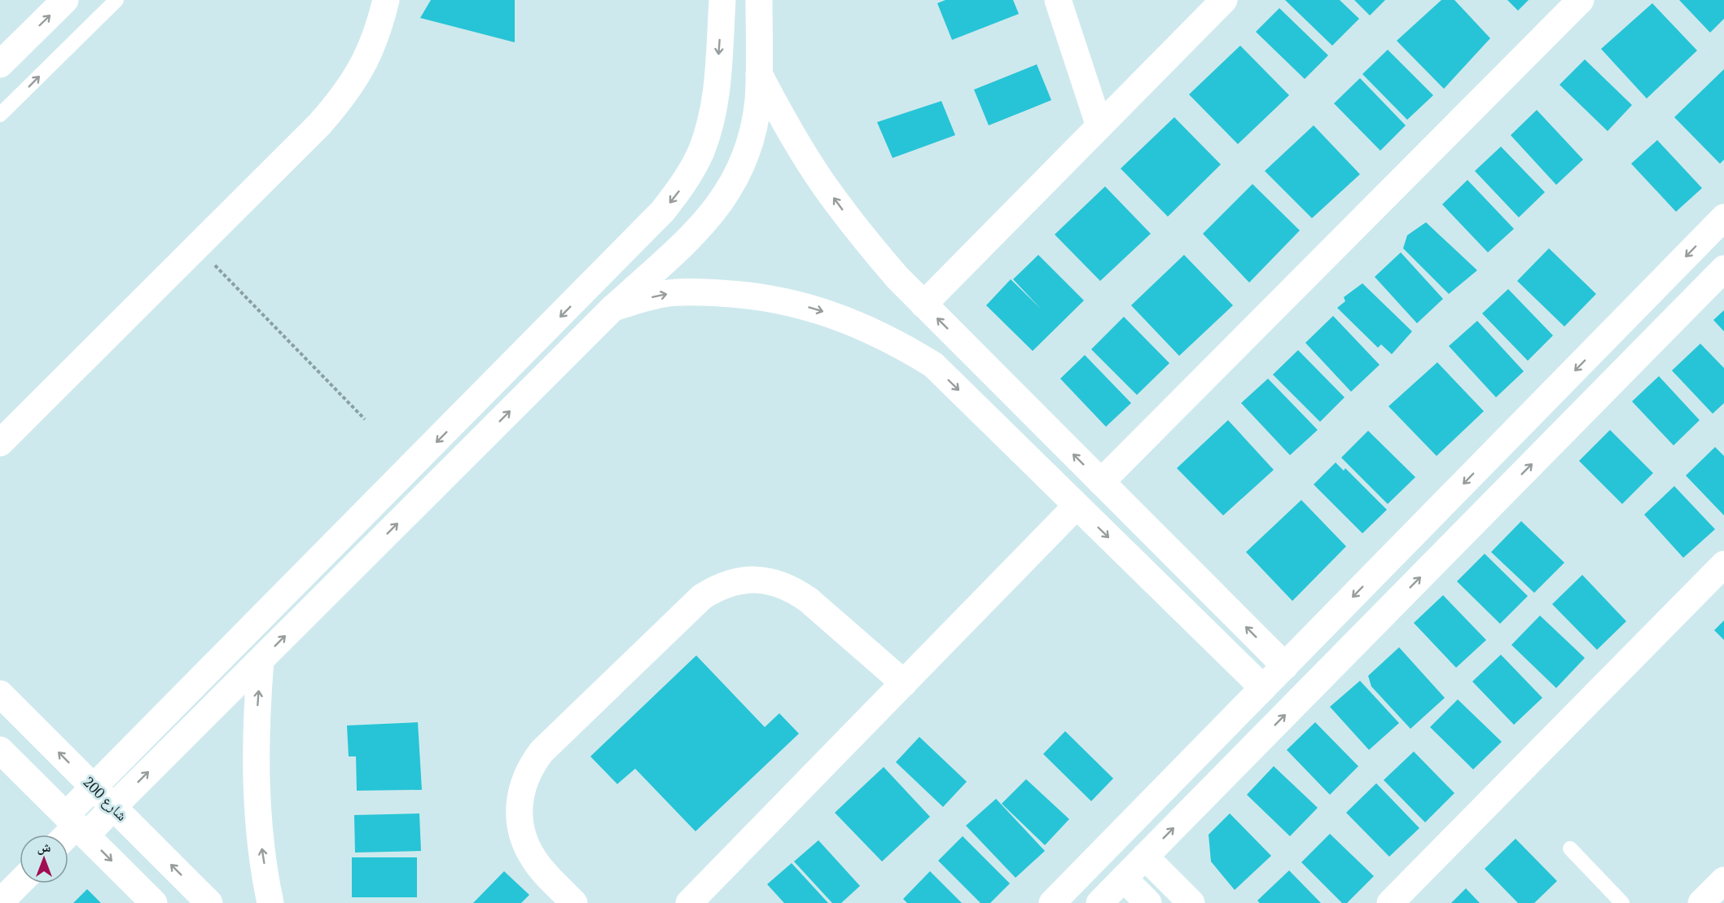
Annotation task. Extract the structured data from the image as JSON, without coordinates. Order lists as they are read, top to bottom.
{
  "streets": {
    "street": ["شارع 200"]
  },
  "north": "top"
}
